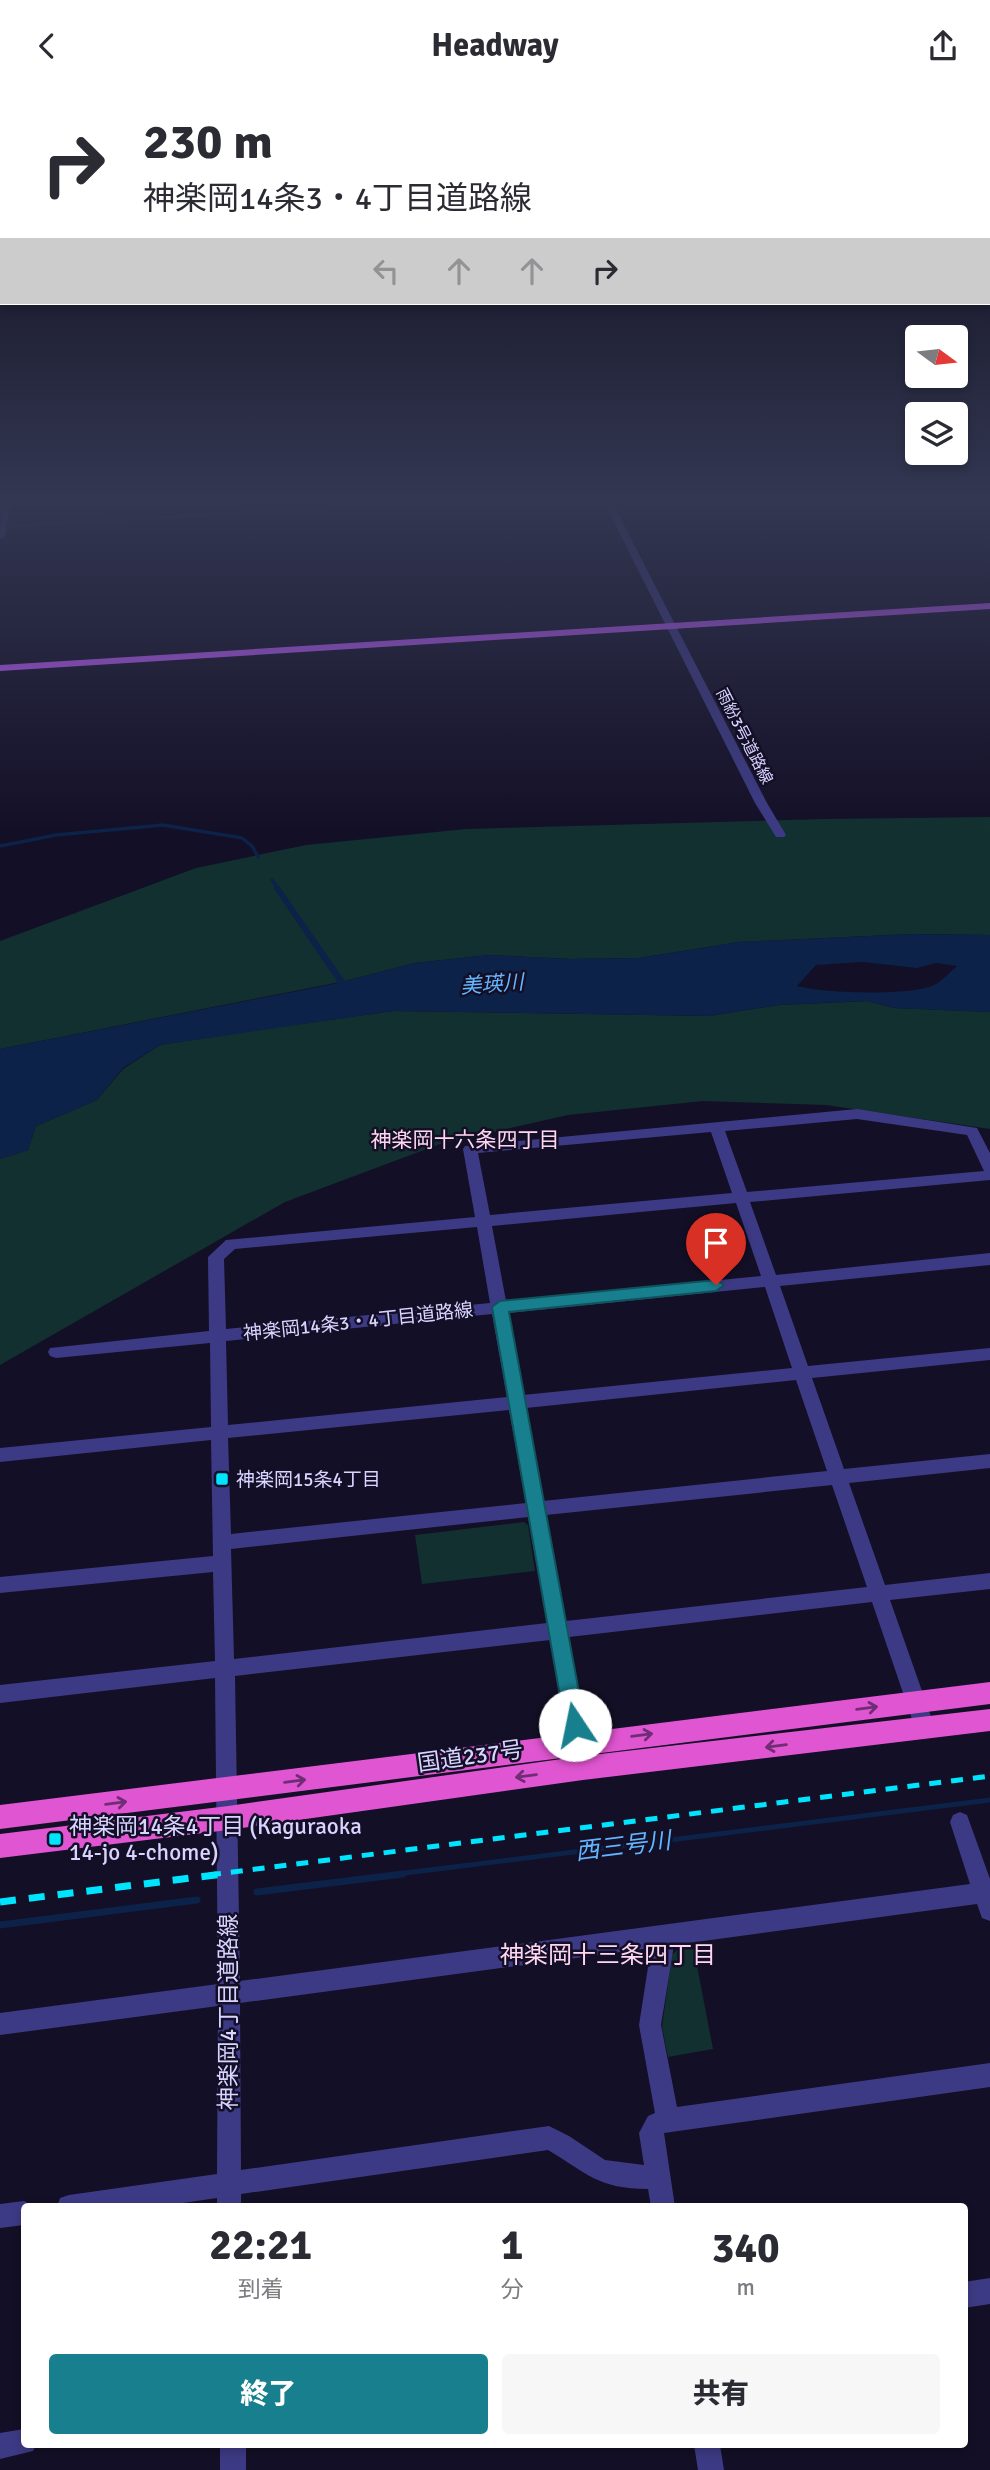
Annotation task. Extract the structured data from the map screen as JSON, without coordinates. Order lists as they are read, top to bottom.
{
  "streets": {
    "highway": ["国道237号"],
    "street": ["雨紛3号道路線", "神楽岡14条3・4丁目道路線", "神楽岡4丁目道路線"]
  },
  "crossings": [
    ["神楽岡14条3・4丁目道路線", "国道237号"],
    ["神楽岡14条3・4丁目道路線", "神楽岡4丁目道路線"],
    ["国道237号", "神楽岡4丁目道路線"]
  ],
  "districts": ["神楽岡十六条四丁目", "神楽岡十三条四丁目"],
  "water": ["美瑛川", "西三号川"],
  "places": {
    "transit": ["神楽岡15条4丁目", "神楽岡14条4丁目 (Kaguraoka 14-jo 4-chome)"]
  },
  "north": "right",
  "page": {
    "header": "Headway",
    "turn": ["230 m", "神楽岡14条3・4丁目道路線"],
    "eta": [
      "22:21",
      "到着",
      "1",
      "分",
      "340",
      "m"
    ],
    "buttons": ["終了", "共有"]
  }
}
